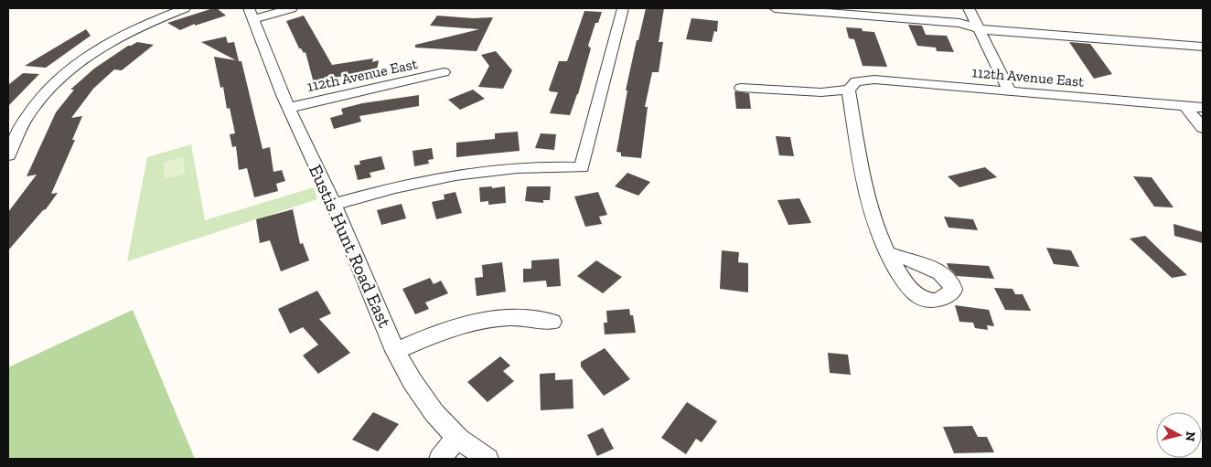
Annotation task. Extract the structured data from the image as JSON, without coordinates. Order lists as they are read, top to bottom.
{
  "streets": {
    "street": ["112th Avenue East", "Eustis Hunt Road East"]
  },
  "crossings": [
    ["112th Avenue East", "Eustis Hunt Road East"]
  ],
  "north": "right"
}
